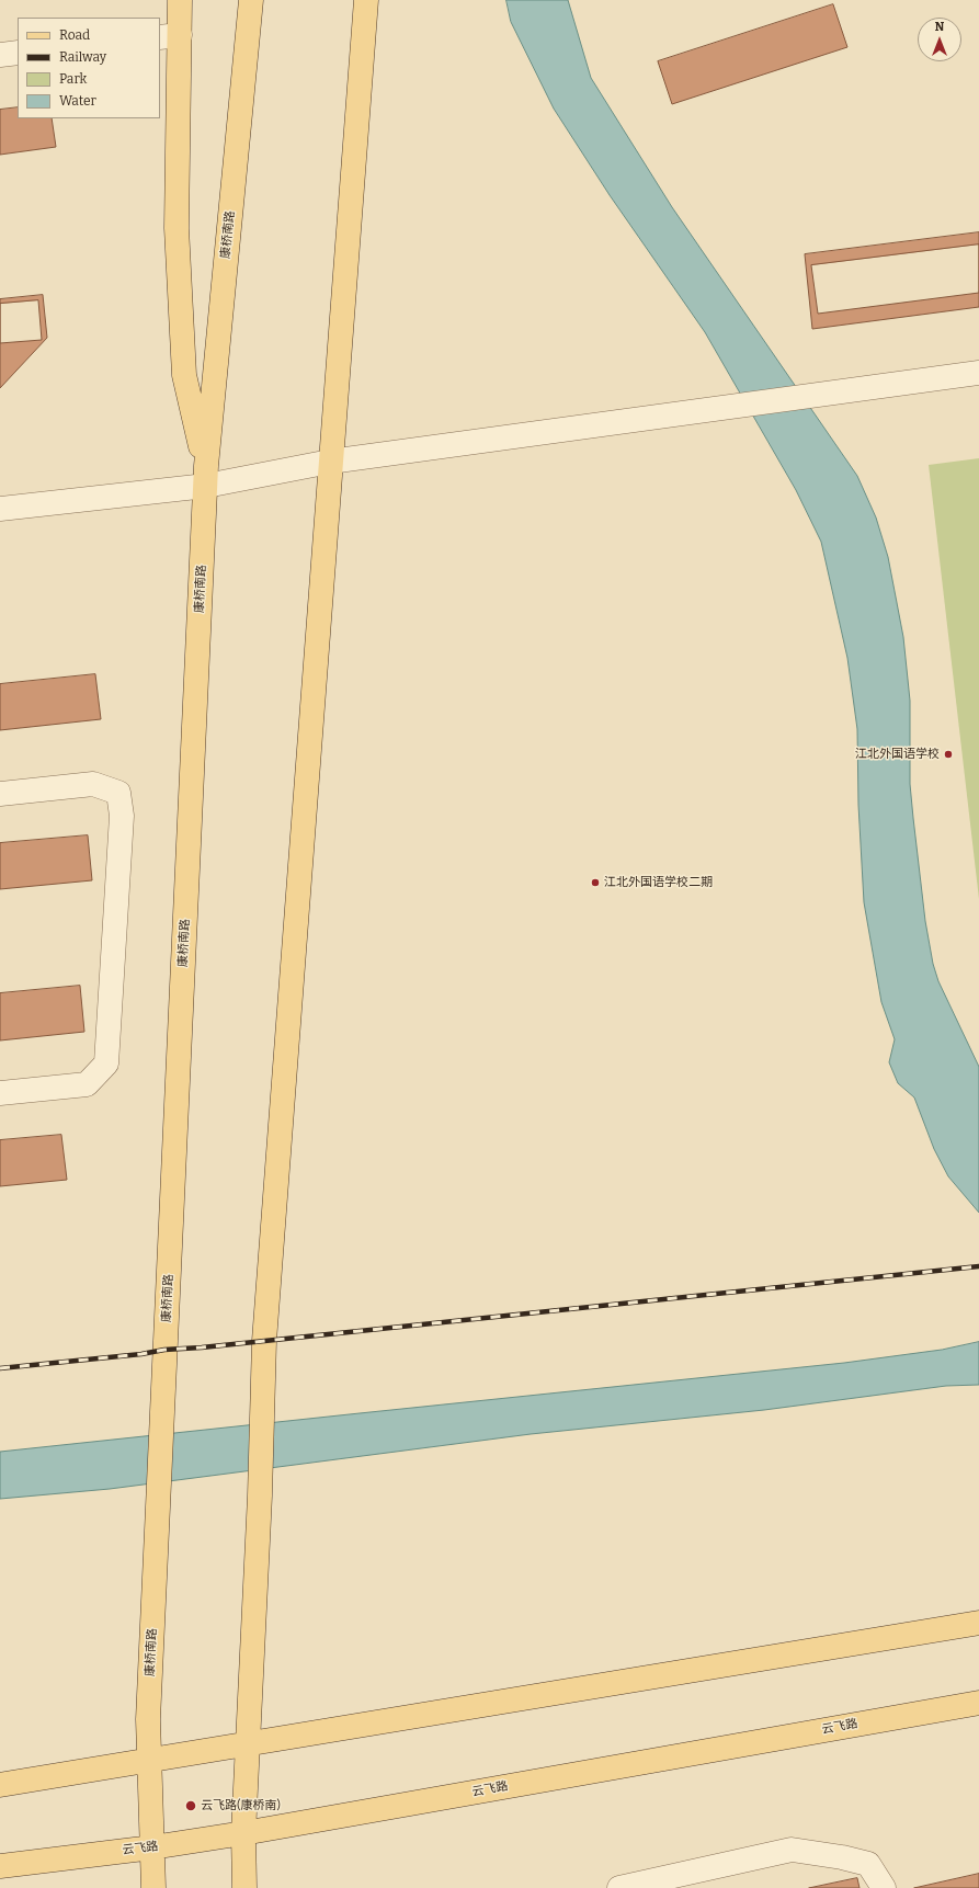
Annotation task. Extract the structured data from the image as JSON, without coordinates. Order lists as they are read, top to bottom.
{
  "streets": {
    "main road": ["康桥南路", "云飞路"]
  },
  "crossings": [
    ["康桥南路", "云飞路"]
  ],
  "places": ["江北外国语学校", "江北外国语学校二期", "云飞路(康桥南)"],
  "legend": [
    "Road",
    "Railway",
    "Park",
    "Water"
  ],
  "north": "top"
}
